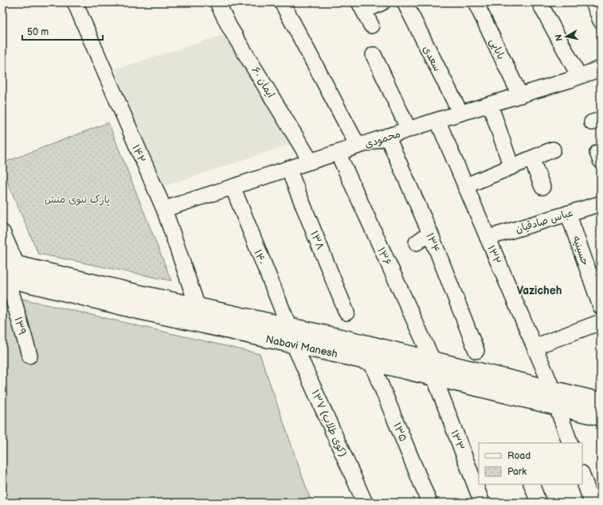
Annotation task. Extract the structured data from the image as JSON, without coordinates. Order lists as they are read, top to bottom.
{
  "streets": {
    "main road": ["Nabavi Manesh"],
    "street": [
      "بابایی",
      "سعدی",
      "ایمان ۶۰",
      "محمودی",
      "۱۴۲",
      "عباس صادقیان",
      "۱۳۸",
      "۱۳۴",
      "حسینیه",
      "۱۳۲",
      "۱۳۶",
      "۱۴۰",
      "۱۳۹",
      "۱۳۷ (کوی طلاب)",
      "۱۳۵",
      "۱۳۳"
    ]
  },
  "crossings": [
    ["بابایی", "محمودی"],
    ["سعدی", "محمودی"],
    ["ایمان ۶۰", "محمودی"],
    ["محمودی", "۱۴۲"],
    ["محمودی", "۱۳۸"],
    ["محمودی", "۱۳۴"],
    ["محمودی", "۱۳۲"],
    ["محمودی", "۱۳۶"],
    ["محمودی", "۱۴۰"],
    ["۱۴۲", "Nabavi Manesh"],
    ["عباس صادقیان", "حسینیه"],
    ["عباس صادقیان", "۱۳۲"],
    ["۱۳۲", "Nabavi Manesh"],
    ["۱۳۶", "Nabavi Manesh"],
    ["۱۳۶", "۱۳۳"],
    ["۱۴۰", "Nabavi Manesh"],
    ["۱۳۹", "Nabavi Manesh"],
    ["Nabavi Manesh", "۱۳۷ (کوی طلاب)"],
    ["Nabavi Manesh", "۱۳۵"],
    ["Nabavi Manesh", "۱۳۳"]
  ],
  "districts": ["Vazicheh"],
  "parks": ["پارک نبوی منش"],
  "legend": ["Road", "Park"],
  "scale_bar": "50 m",
  "north": "left"
}
